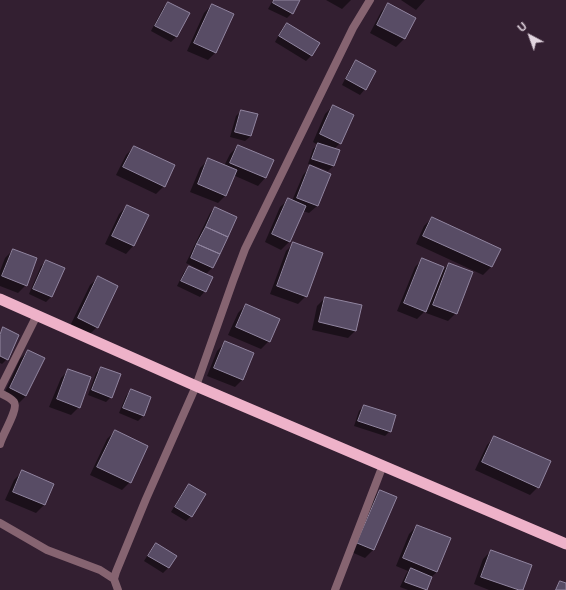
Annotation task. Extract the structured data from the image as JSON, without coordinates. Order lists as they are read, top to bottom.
{
  "north": "top left"
}
